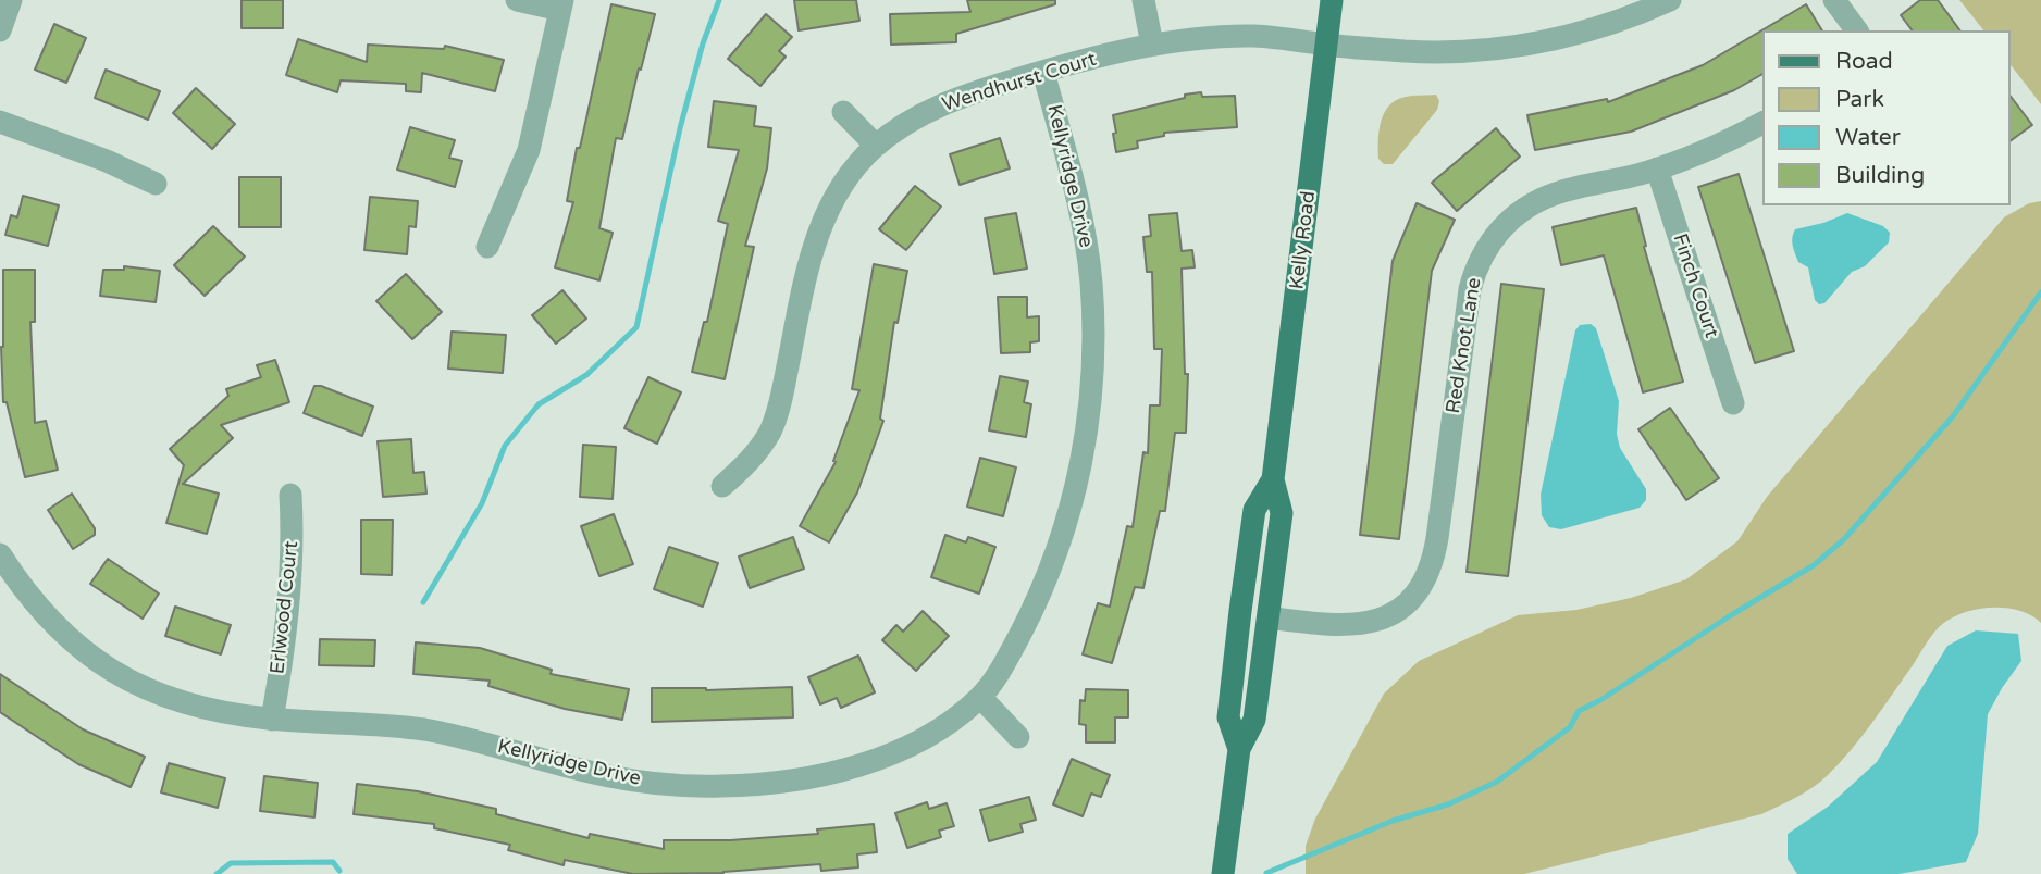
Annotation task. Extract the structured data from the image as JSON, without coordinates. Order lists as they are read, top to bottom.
{
  "streets": {
    "main road": ["Kelly Road"],
    "street": [
      "Wendhurst Court",
      "Kellyridge Drive",
      "Finch Court",
      "Red Knot Lane",
      "Erlwood Court"
    ]
  },
  "crossings": [
    ["Wendhurst Court", "Kellyridge Drive"],
    ["Wendhurst Court", "Kelly Road"],
    ["Kellyridge Drive", "Erlwood Court"],
    ["Kelly Road", "Red Knot Lane"],
    ["Finch Court", "Red Knot Lane"]
  ],
  "legend": [
    "Road",
    "Park",
    "Water",
    "Building"
  ]
}
